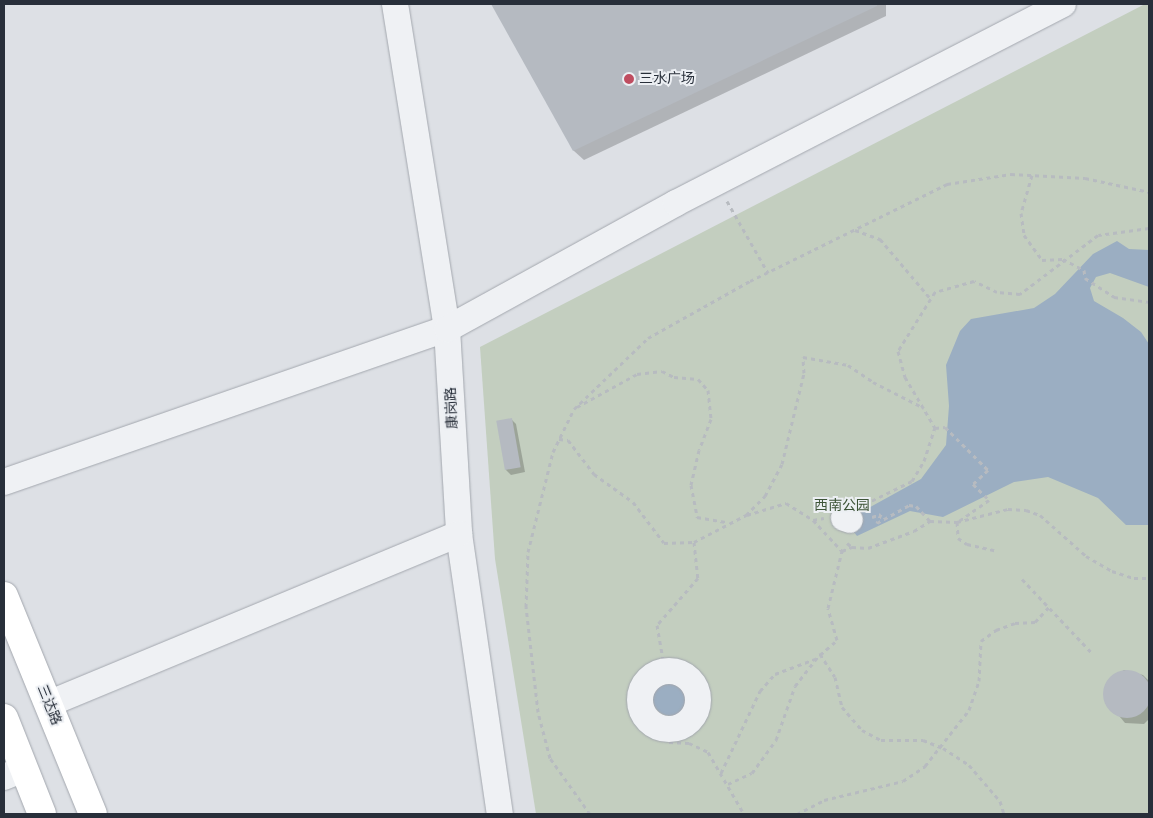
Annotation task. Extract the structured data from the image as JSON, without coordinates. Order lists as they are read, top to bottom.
{
  "streets": {
    "main road": ["三达路"],
    "street": ["康岗路"]
  },
  "parks": ["西南公园"],
  "places": ["三水广场"]
}
